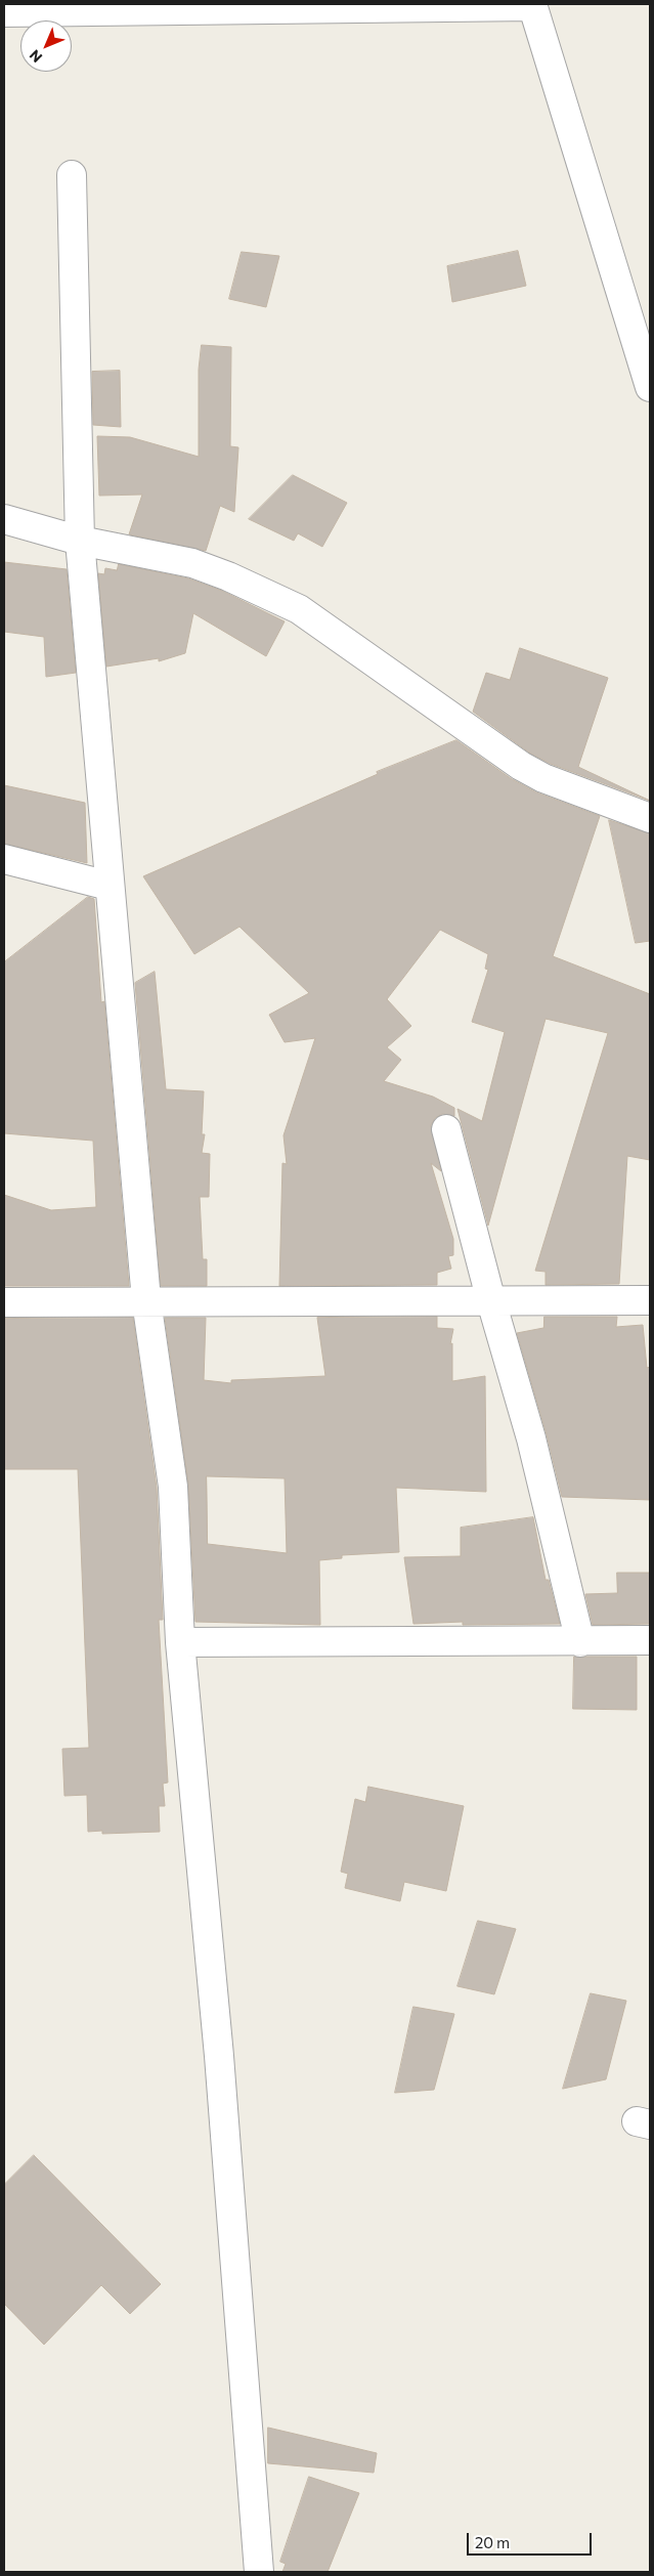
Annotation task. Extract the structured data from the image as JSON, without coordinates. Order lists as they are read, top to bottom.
{
  "scale_bar": "20 m",
  "north": "bottom left"
}
